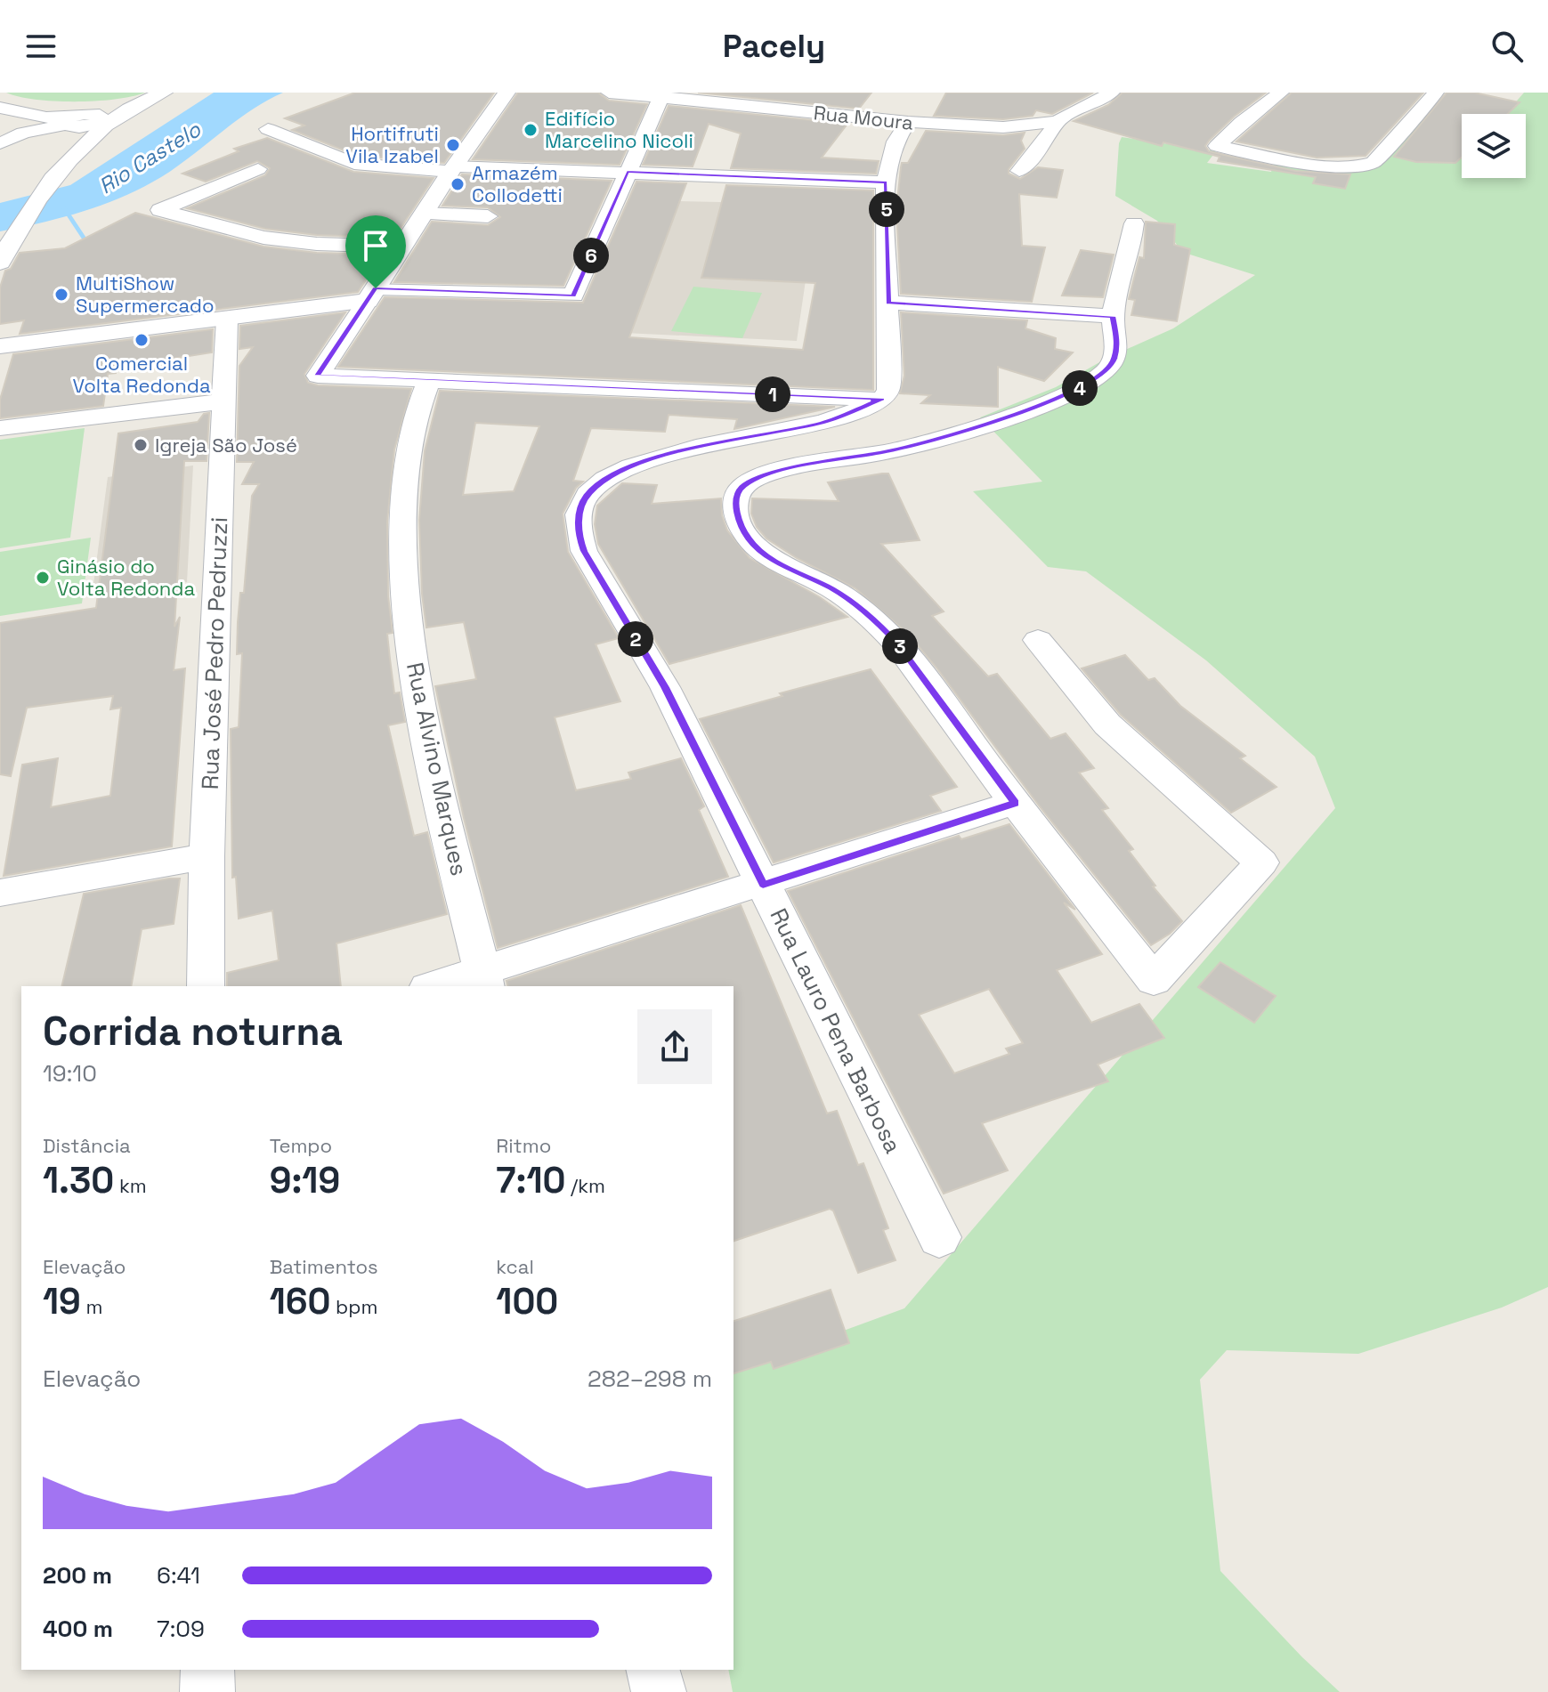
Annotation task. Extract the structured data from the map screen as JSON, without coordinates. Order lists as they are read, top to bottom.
{
  "streets": {
    "street": [
      "Rua Moura",
      "Rua José Pedro Pedruzzi",
      "Rua Alvino Marques",
      "Rua Lauro Pena Barbosa"
    ]
  },
  "water": ["Rio Castelo"],
  "places": [
    "Edifício Marcelino Nicoli",
    "Hortifruti Vila Izabel",
    "Armazém Collodetti",
    "MultiShow Supermercado",
    "Comercial Volta Redonda",
    "Igreja São José",
    "Ginásio do Volta Redonda"
  ],
  "page": {
    "header": "Pacely",
    "pins": [
      "5",
      "6",
      "4",
      "1",
      "2",
      "3"
    ],
    "heading": ["Corrida noturna", "19:10"],
    "stats": [
      ["Distância", "1.30 km"],
      ["Tempo", "9:19"],
      ["Ritmo", "7:10 /km"],
      ["Elevação", "19 m"],
      ["Batimentos", "160 bpm"],
      ["kcal", "100"]
    ],
    "chart": ["Elevação", "282–298 m"],
    "list": [
      {
        "name": "200 m",
        "note": "6:41"
      },
      {
        "name": "400 m",
        "note": "7:09"
      }
    ]
  }
}
